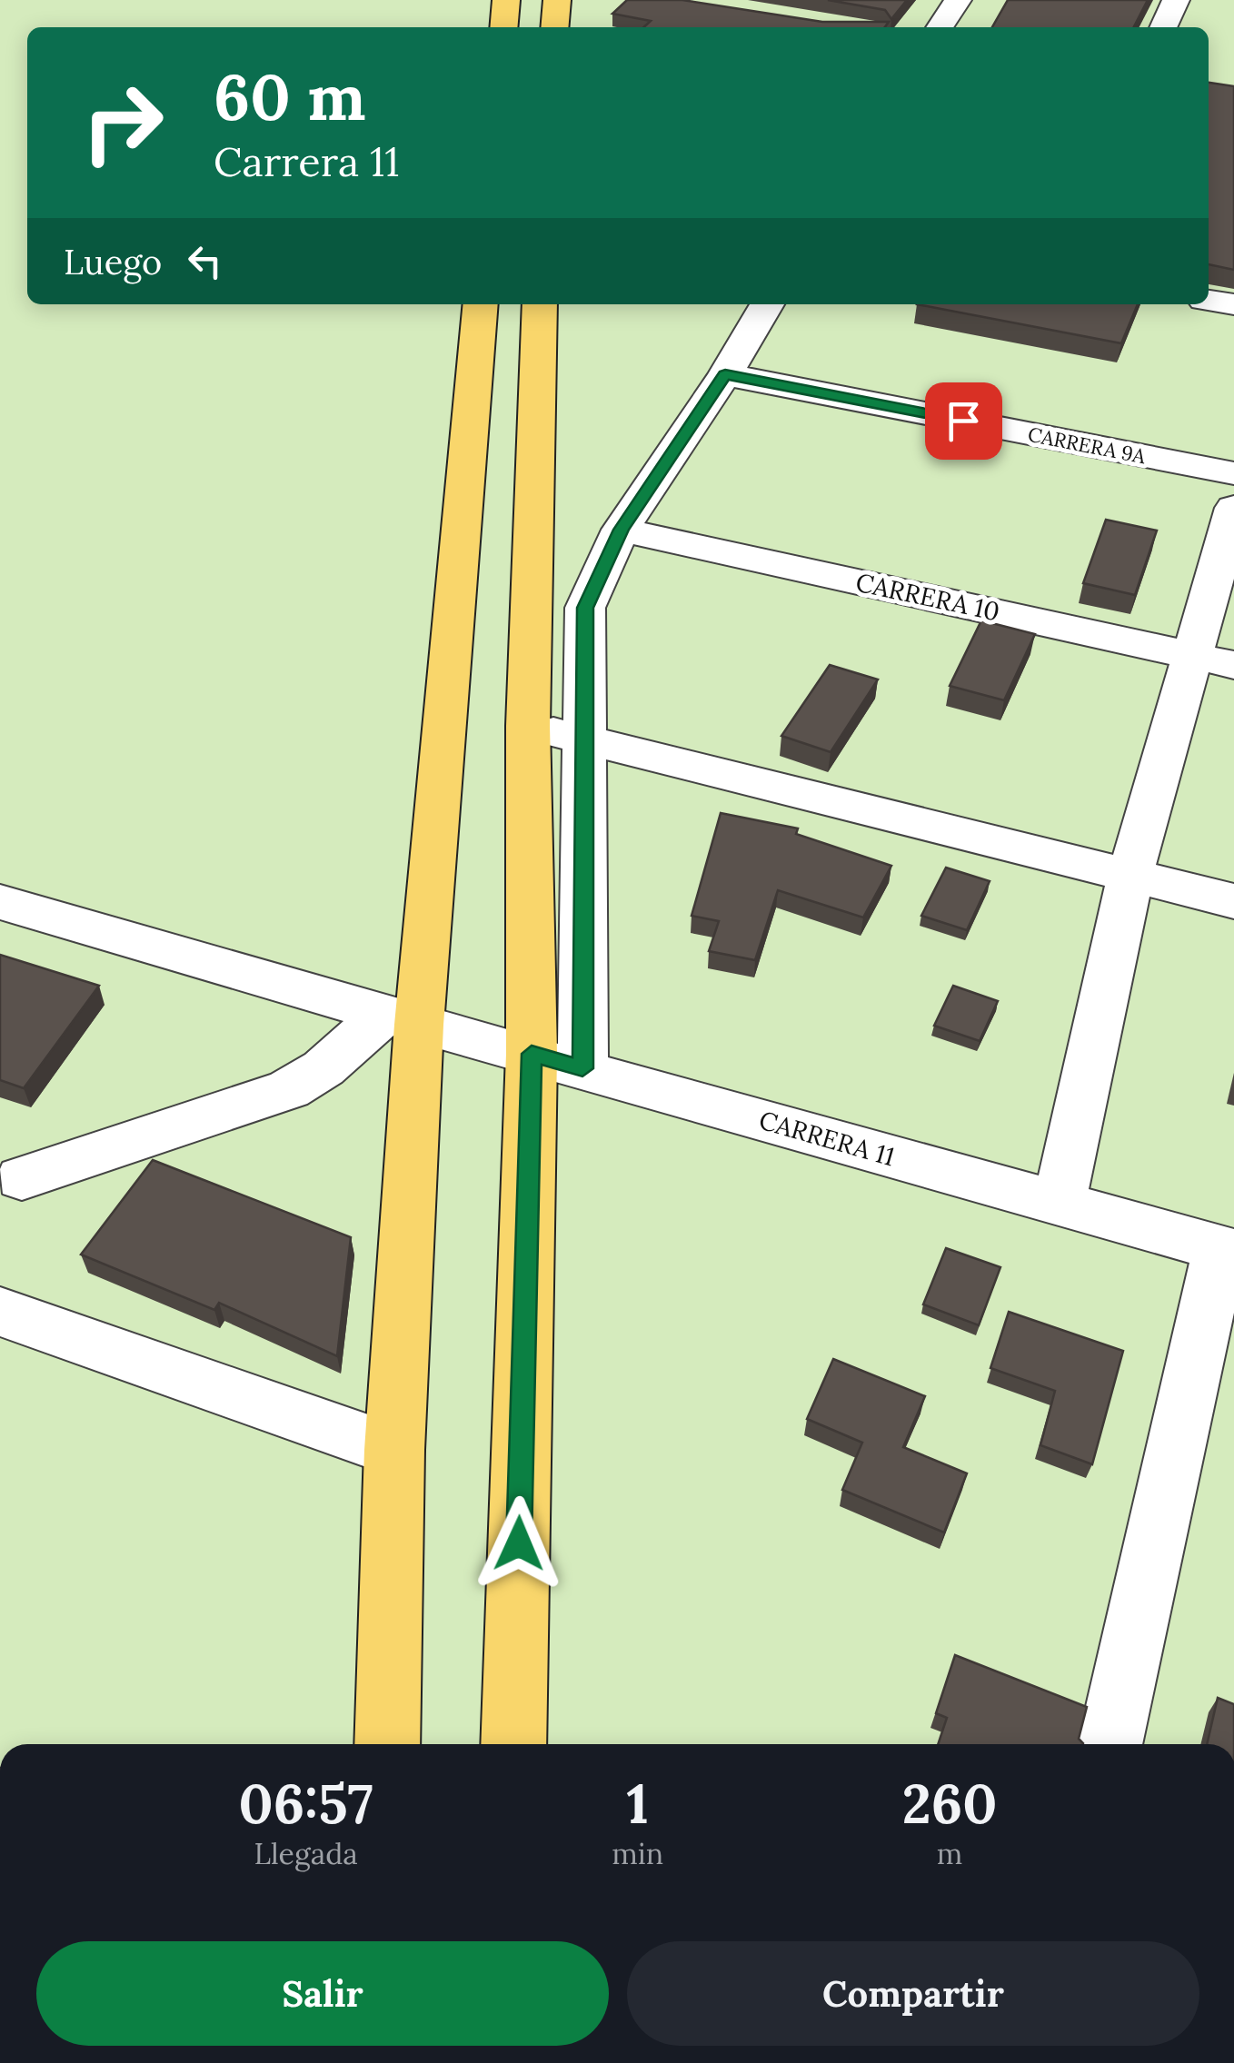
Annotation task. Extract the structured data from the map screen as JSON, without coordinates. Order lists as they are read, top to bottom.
{
  "streets": {
    "street": ["CARRERA 9A", "CARRERA 10", "CARRERA 11"]
  },
  "page": {
    "turn": ["60 m", "Carrera 11"],
    "then": "Luego",
    "eta": [
      "06:57",
      "Llegada",
      "1",
      "min",
      "260",
      "m"
    ],
    "buttons": ["Salir", "Compartir"]
  }
}
